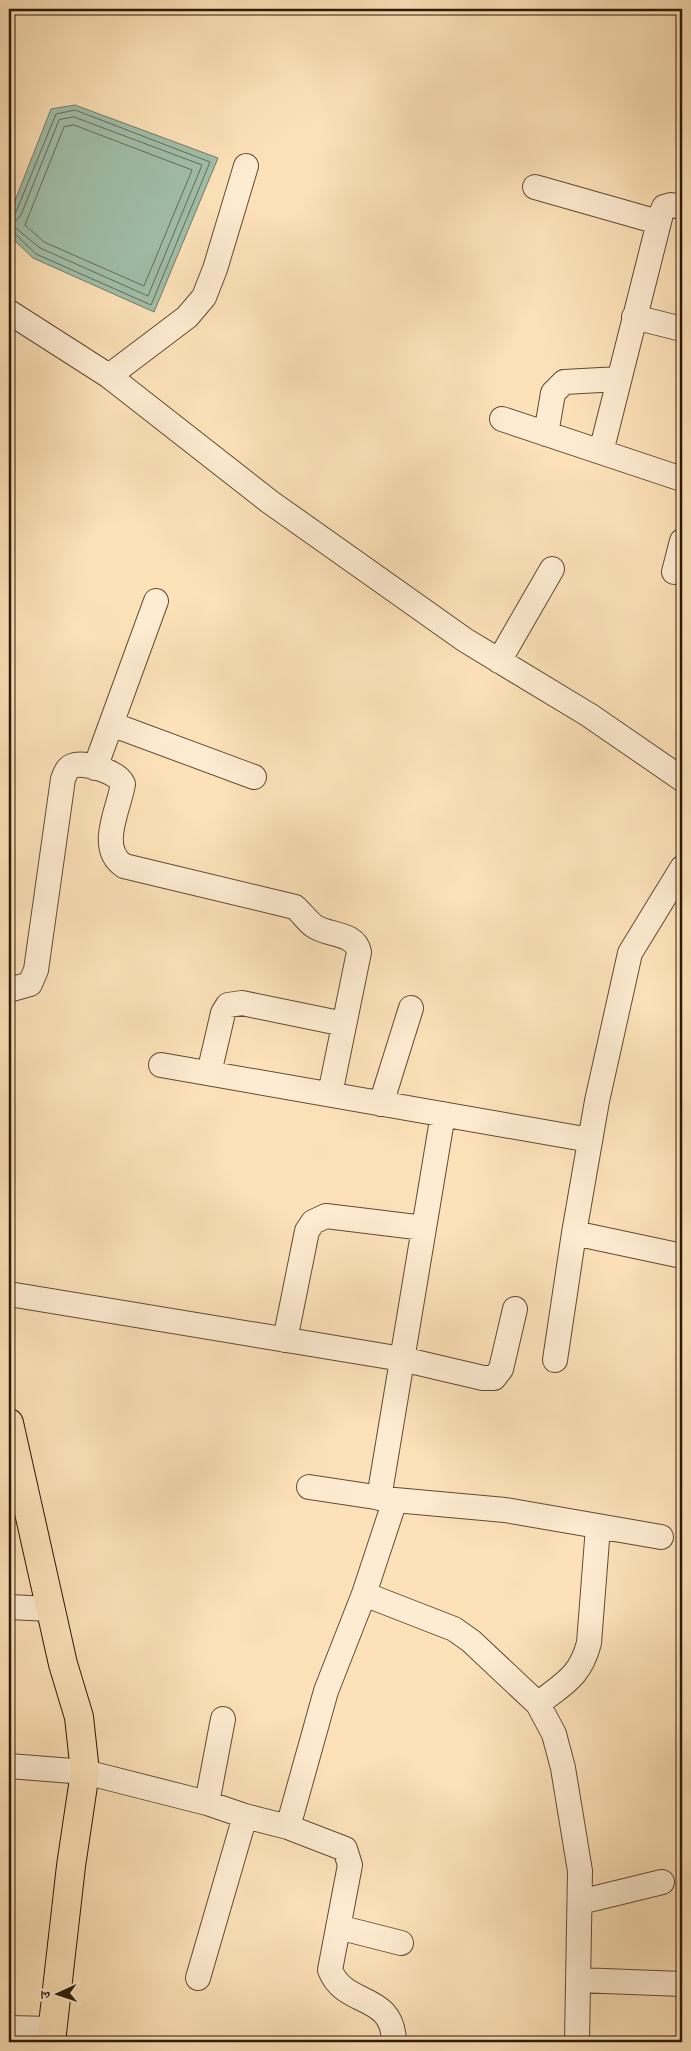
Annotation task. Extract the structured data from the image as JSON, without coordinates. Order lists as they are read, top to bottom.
{
  "north": "left"
}
